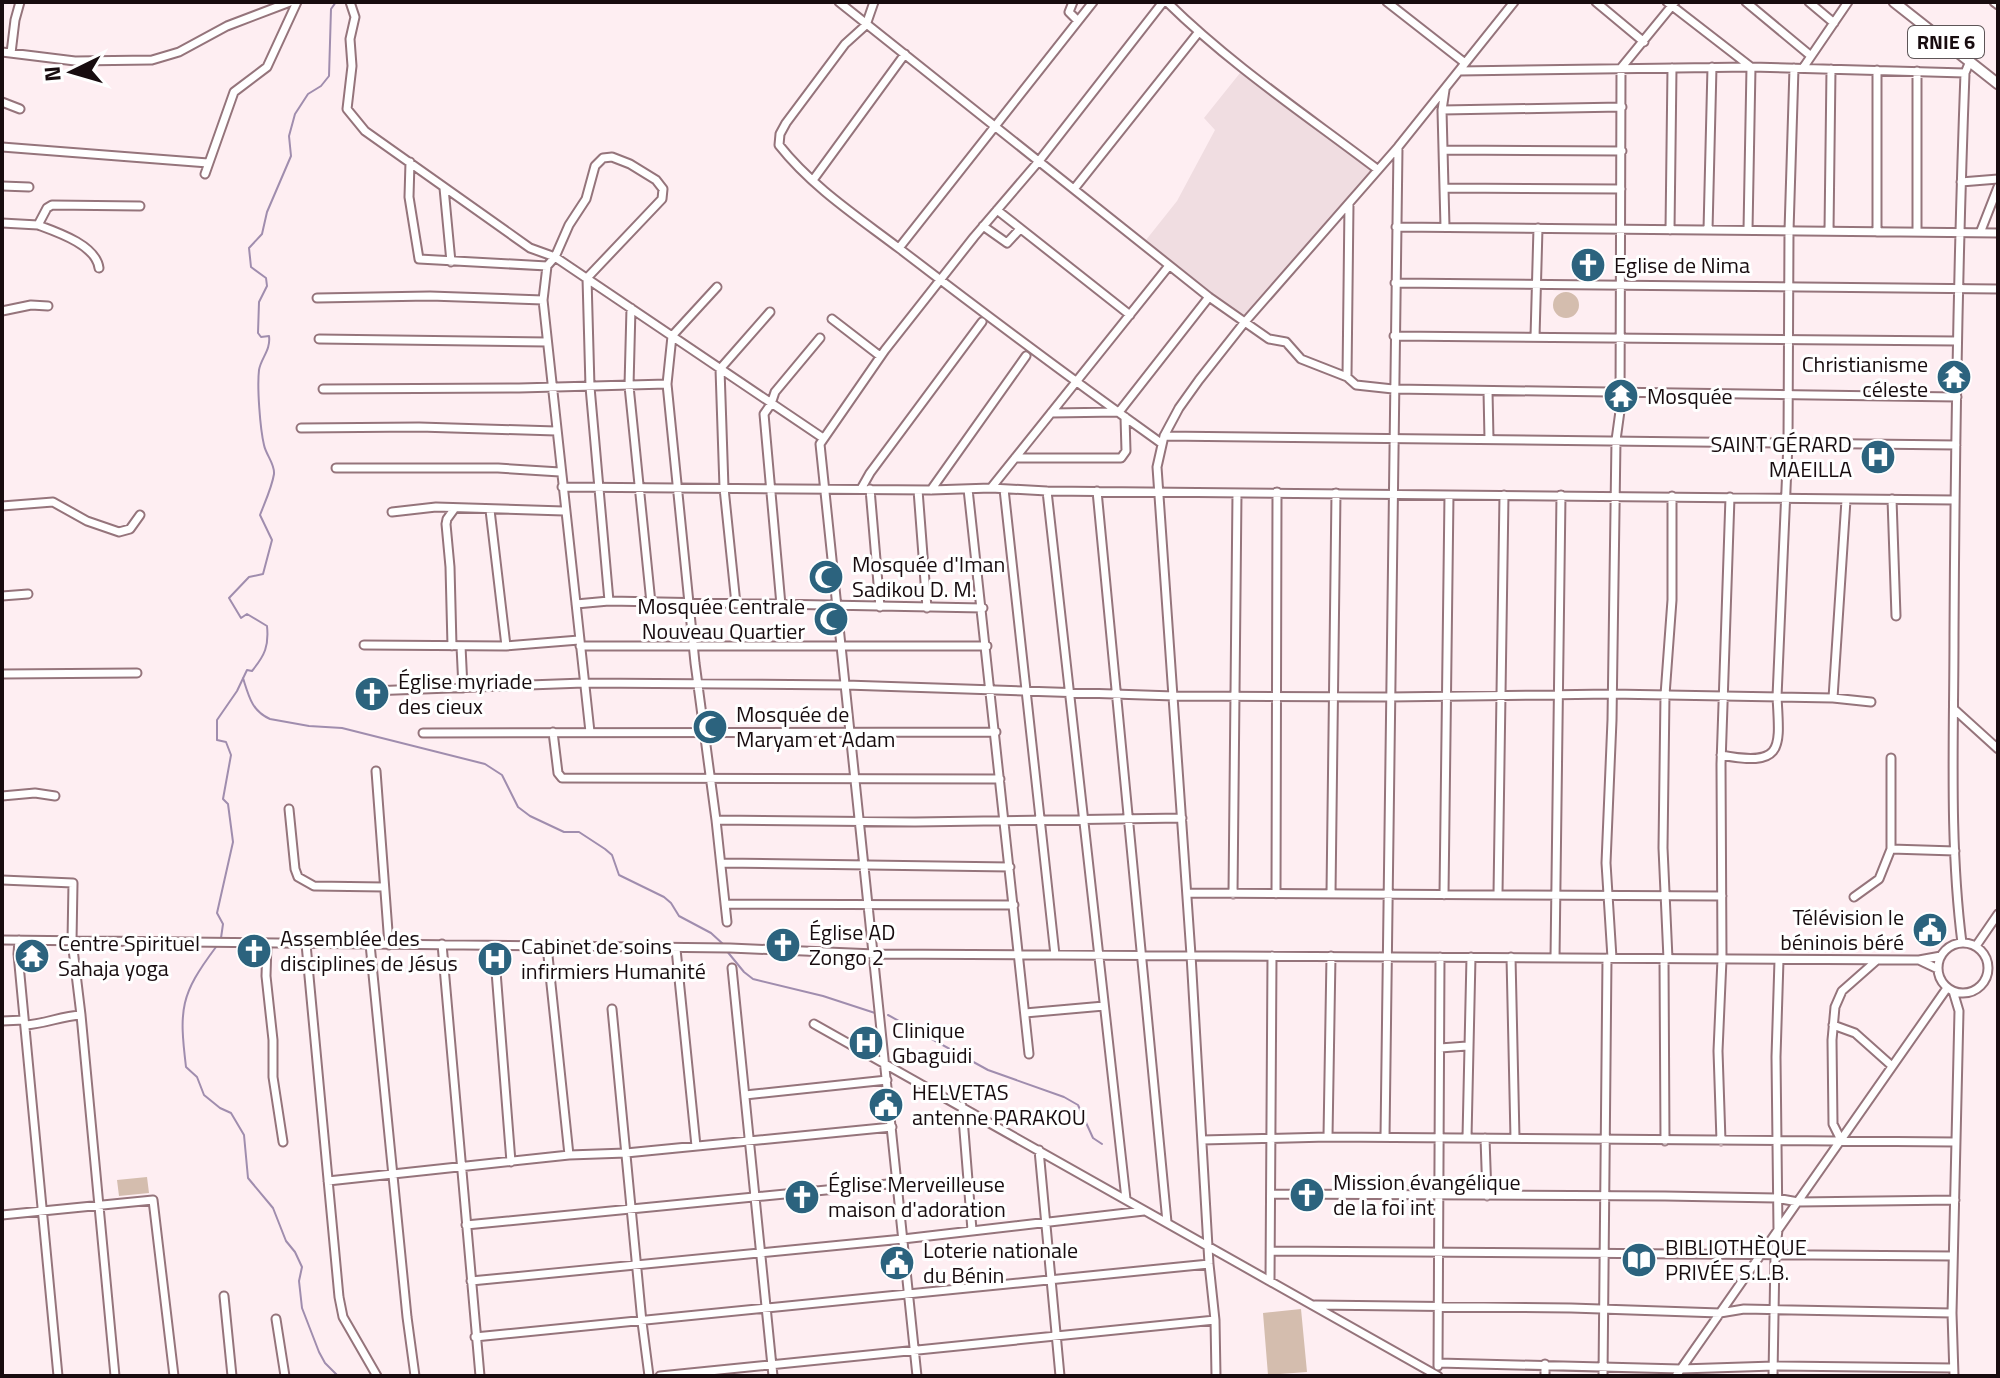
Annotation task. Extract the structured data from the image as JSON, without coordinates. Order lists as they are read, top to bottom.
{
  "streets": {
    "main road": ["RNIE 6"]
  },
  "places": {
    "church": [
      "Eglise de Nima",
      "Église myriade des cieux",
      "Église AD Zongo 2",
      "Assemblée des disciplines de Jésus",
      "Mission évangélique de la foi int",
      "Église Merveilleuse maison d'adoration"
    ],
    "temple": ["Christianisme céleste", "Mosquée", "Centre Spirituel Sahaja yoga"],
    "hospital": ["SAINT GÉRARD MAEILLA", "Cabinet de soins infirmiers Humanité", "Clinique Gbaguidi"],
    "mosque": ["Mosquée d'Iman Sadikou D. M.", "Mosquée Centrale Nouveau Quartier", "Mosquée de Maryam et Adam"],
    "public building": ["Télévision le béninois béré", "HELVETAS antenne PARAKOU", "Loterie nationale du Bénin"],
    "library": ["BIBLIOTHÈQUE PRIVÉE S.L.B."]
  },
  "north": "left"
}
